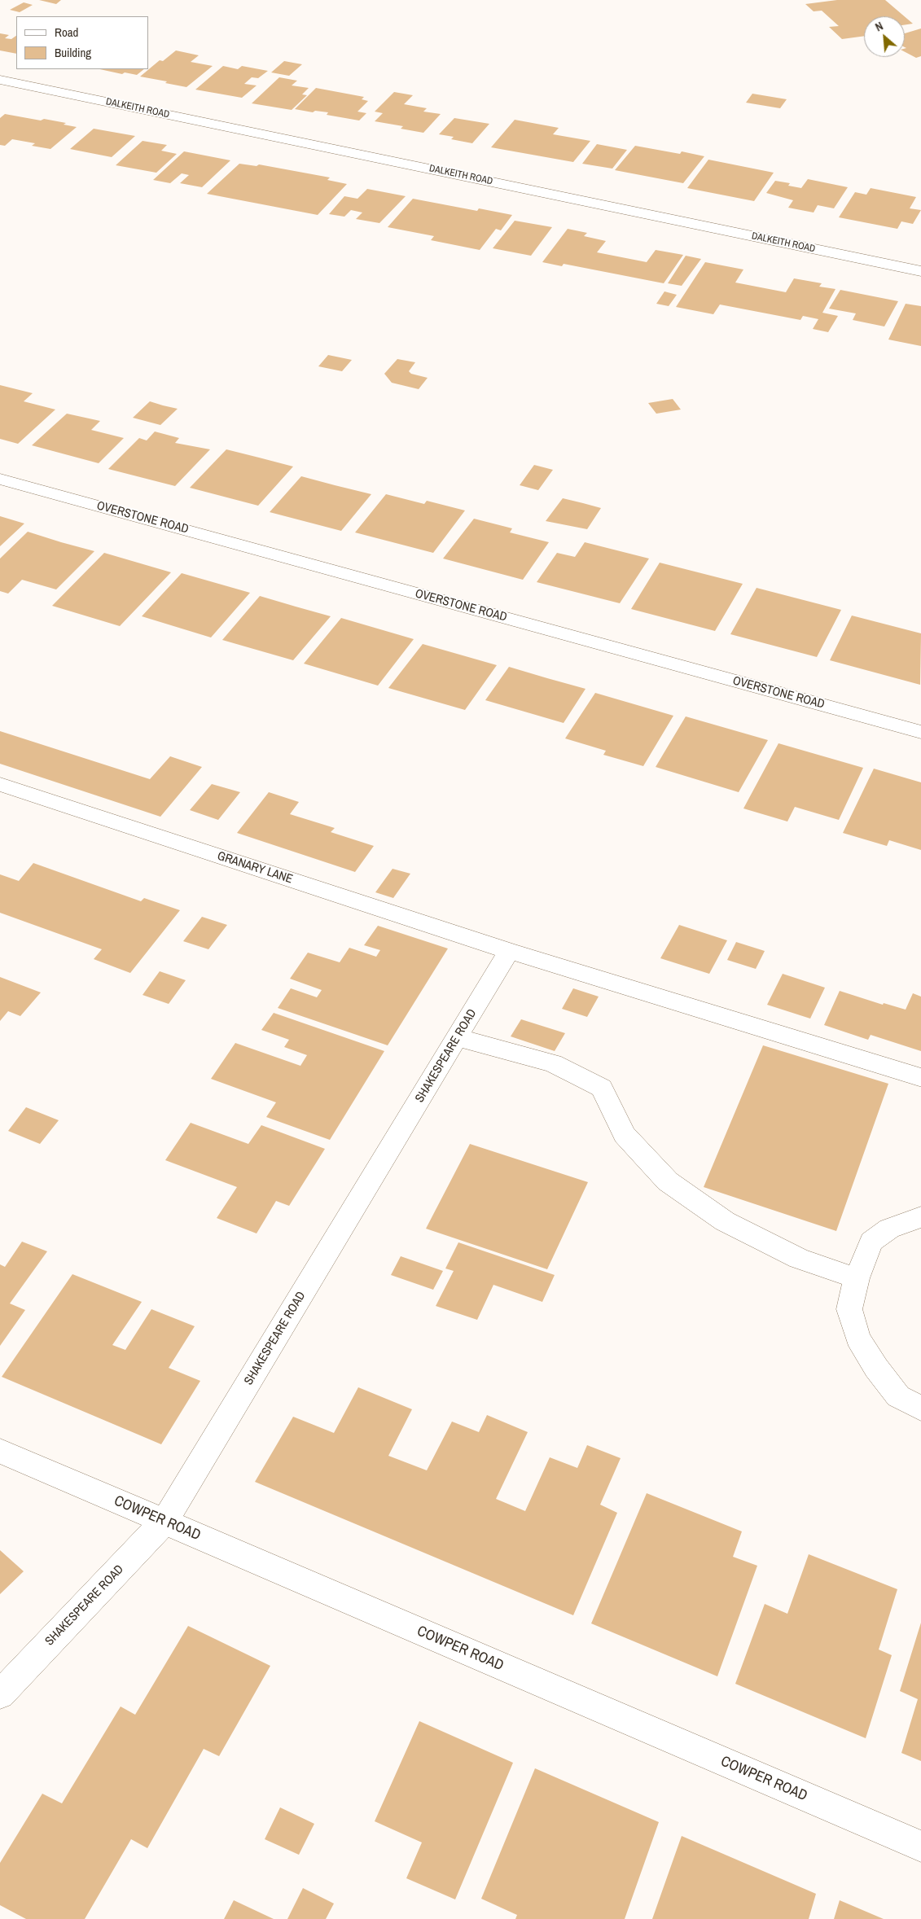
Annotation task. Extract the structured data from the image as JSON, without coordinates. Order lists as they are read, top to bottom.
{
  "streets": {
    "street": [
      "DALKEITH ROAD",
      "OVERSTONE ROAD",
      "GRANARY LANE",
      "SHAKESPEARE ROAD",
      "COWPER ROAD"
    ]
  },
  "crossings": [
    ["GRANARY LANE", "SHAKESPEARE ROAD"],
    ["SHAKESPEARE ROAD", "COWPER ROAD"]
  ],
  "legend": ["Road", "Building"],
  "north": "top left"
}
